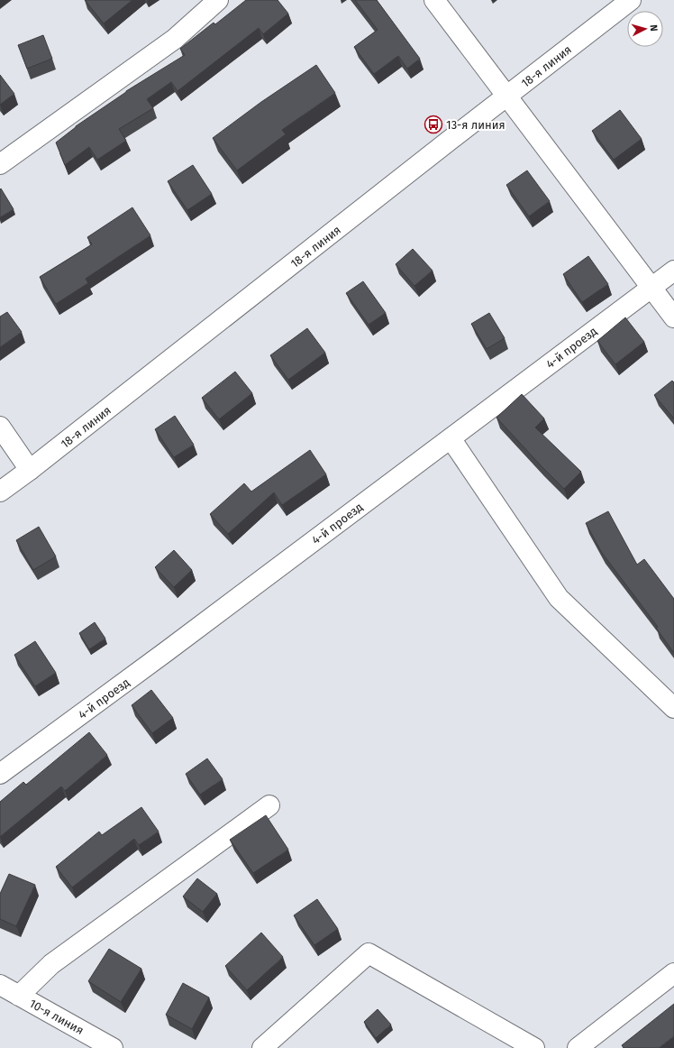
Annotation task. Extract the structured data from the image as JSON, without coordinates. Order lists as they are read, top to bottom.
{
  "streets": {
    "street": ["18-я линия", "4-й проезд", "10-я линия"]
  },
  "places": {
    "bus stop": ["13-я линия"]
  },
  "north": "right"
}
